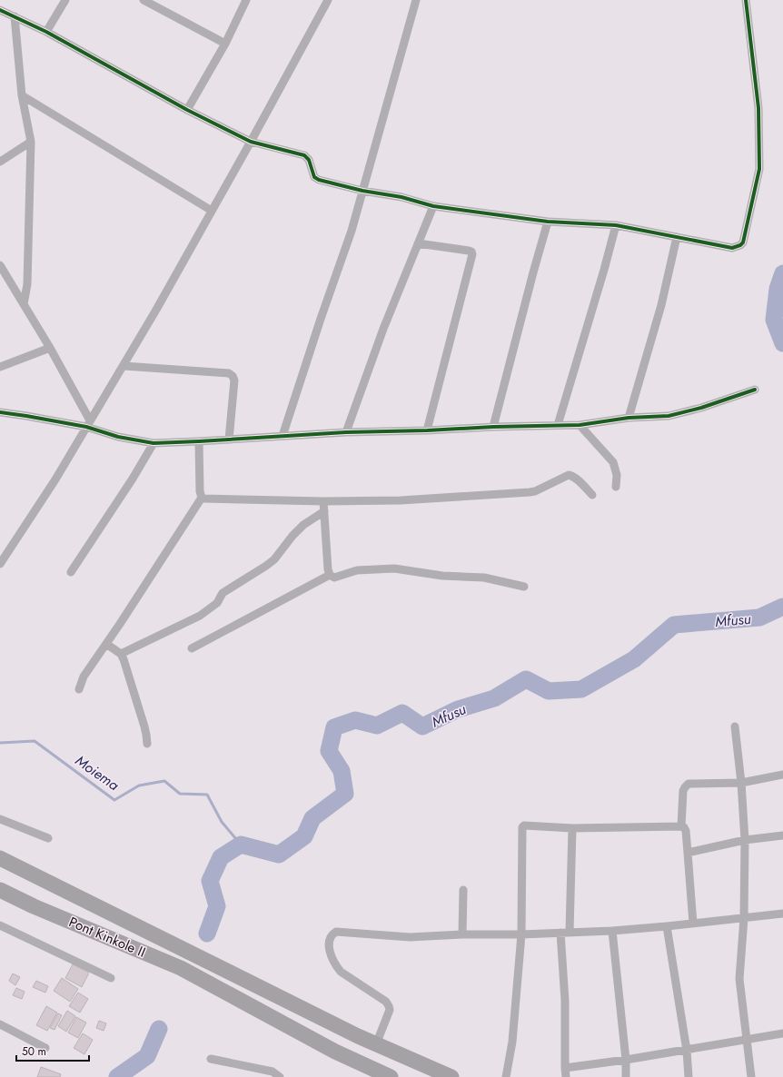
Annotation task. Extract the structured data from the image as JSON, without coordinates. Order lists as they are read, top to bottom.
{
  "streets": {
    "highway": ["Pont Kinkole II"]
  },
  "water": ["Mfusu", "Moiema"],
  "scale_bar": "50 m"
}
